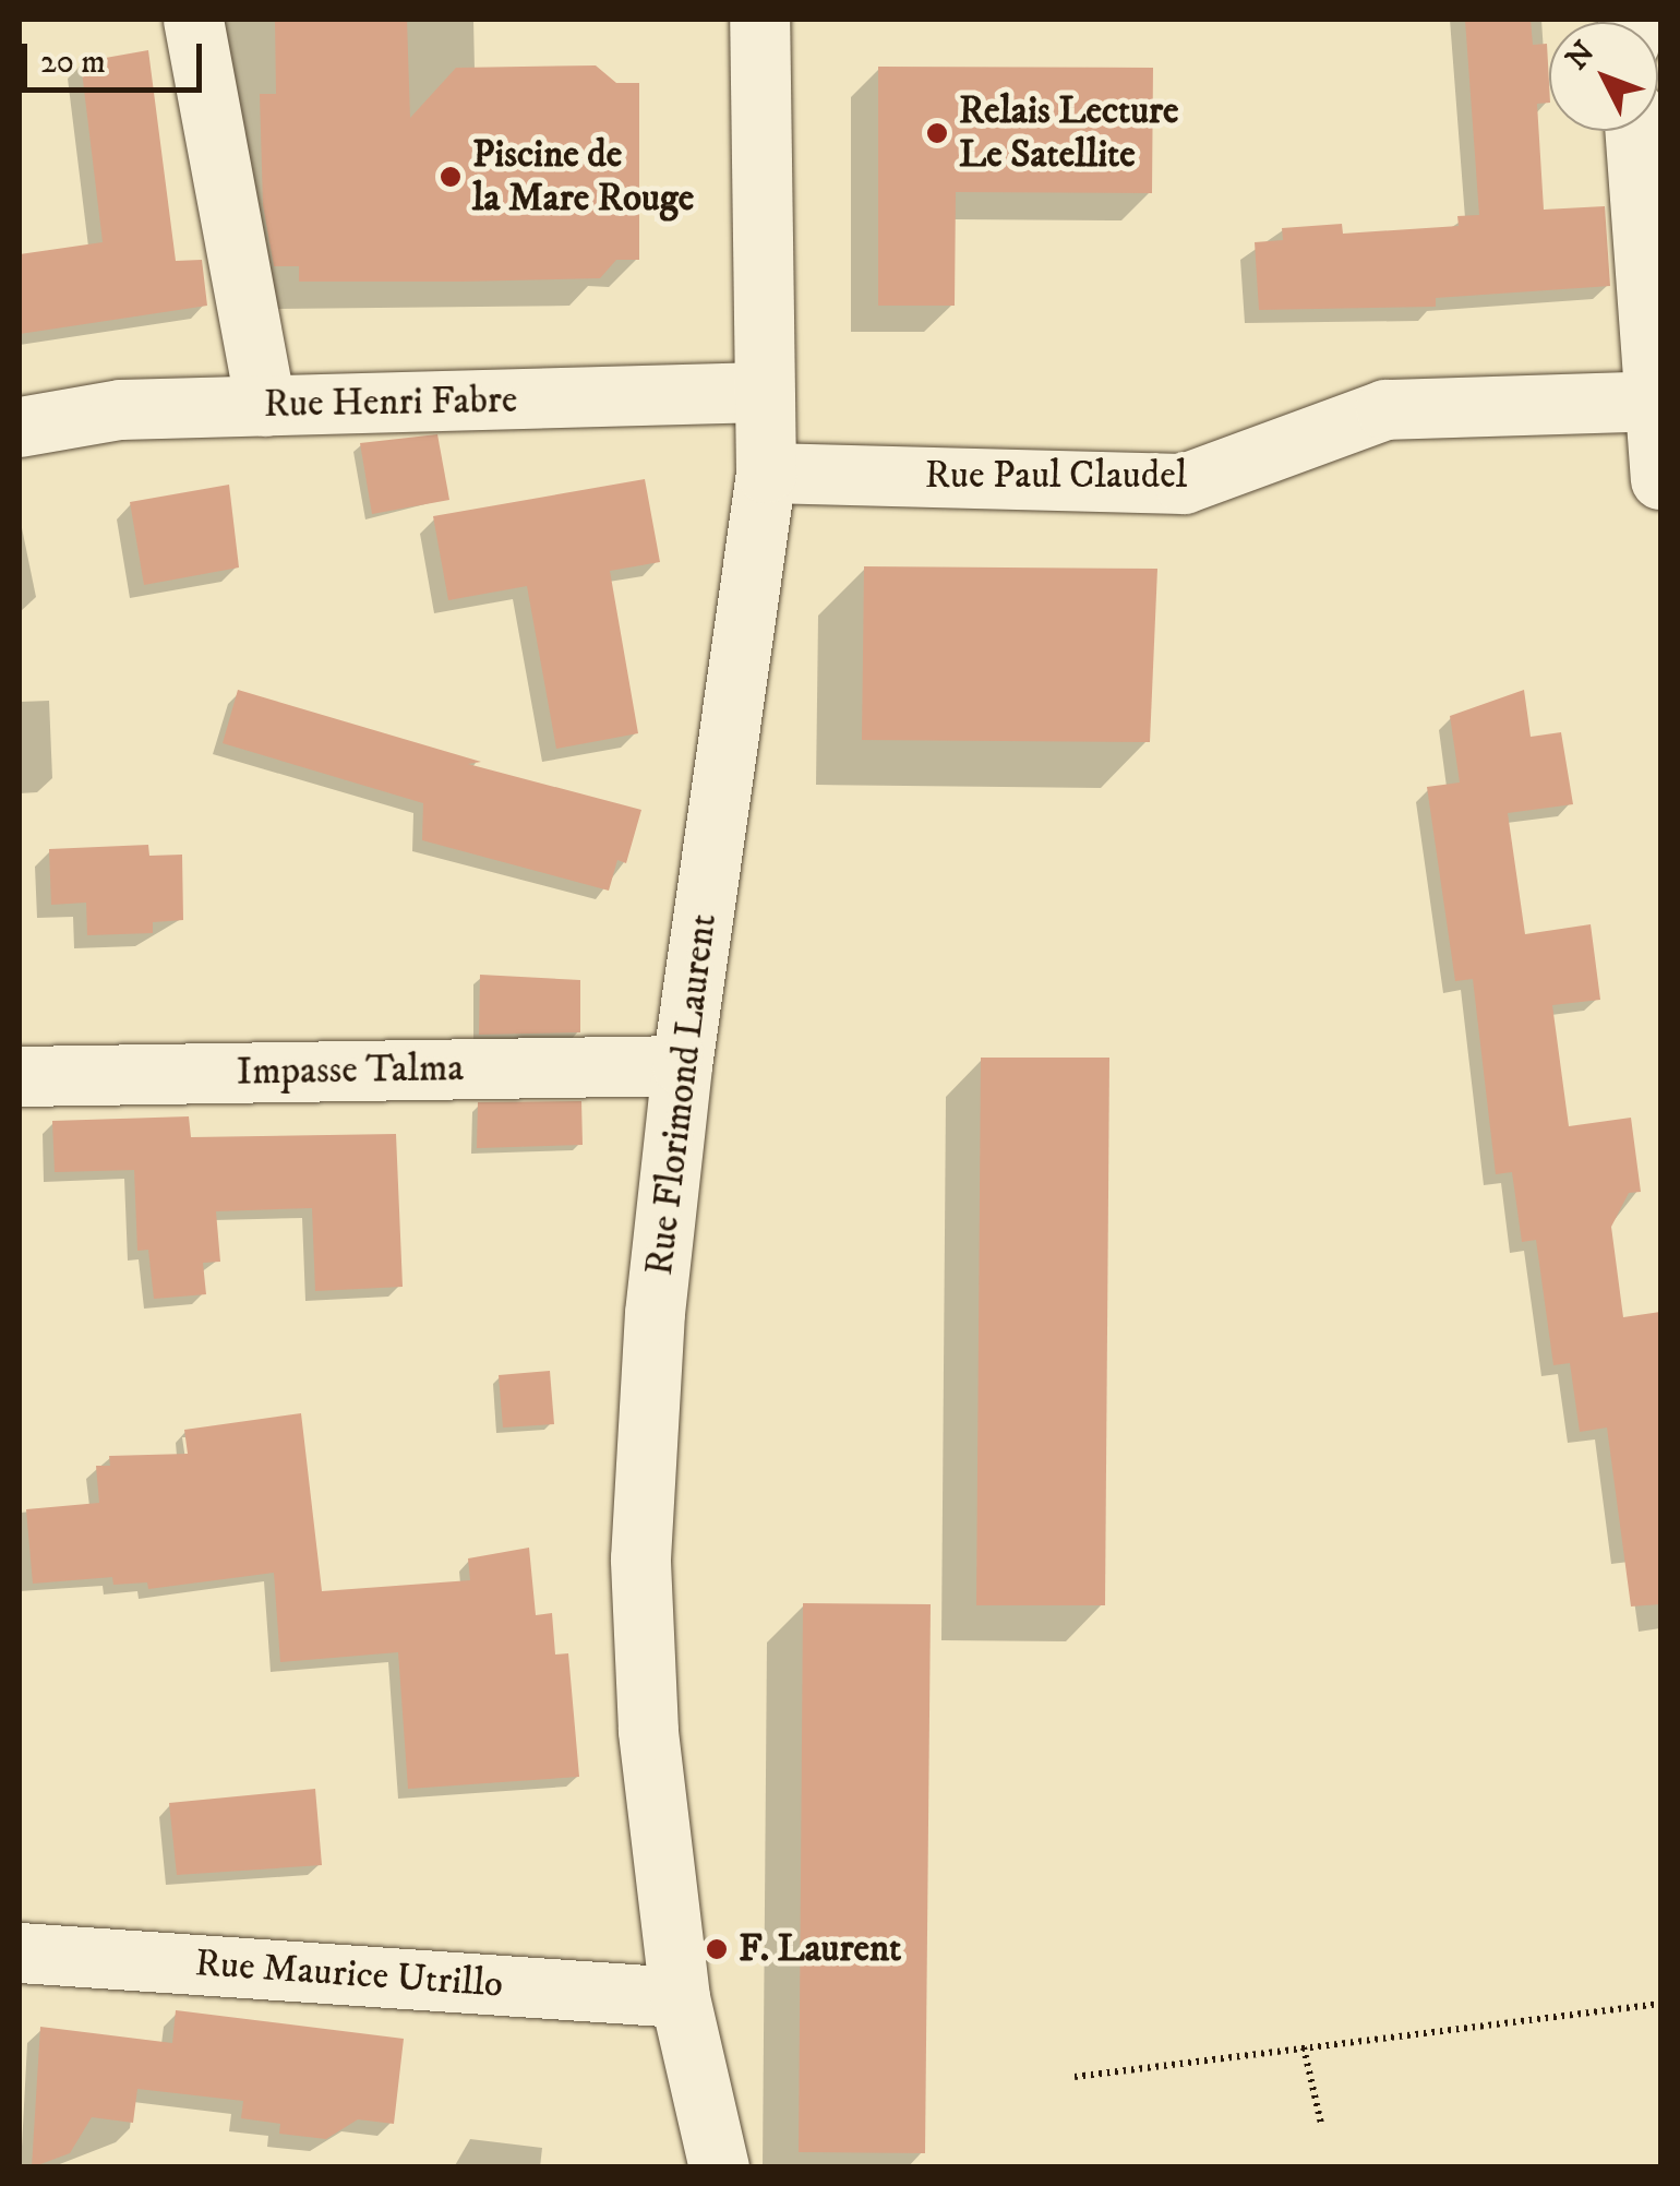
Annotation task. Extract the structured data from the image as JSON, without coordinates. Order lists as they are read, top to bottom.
{
  "streets": {
    "street": [
      "Rue Henri Fabre",
      "Rue Paul Claudel",
      "Impasse Talma",
      "Rue Florimond Laurent",
      "Rue Maurice Utrillo"
    ]
  },
  "crossings": [
    ["Rue Henri Fabre", "Rue Florimond Laurent"],
    ["Rue Paul Claudel", "Rue Florimond Laurent"],
    ["Impasse Talma", "Rue Florimond Laurent"],
    ["Rue Florimond Laurent", "Rue Maurice Utrillo"]
  ],
  "places": ["Relais Lecture Le Satellite", "Piscine de la Mare Rouge", "F. Laurent"],
  "scale_bar": "20 m",
  "north": "top left"
}
